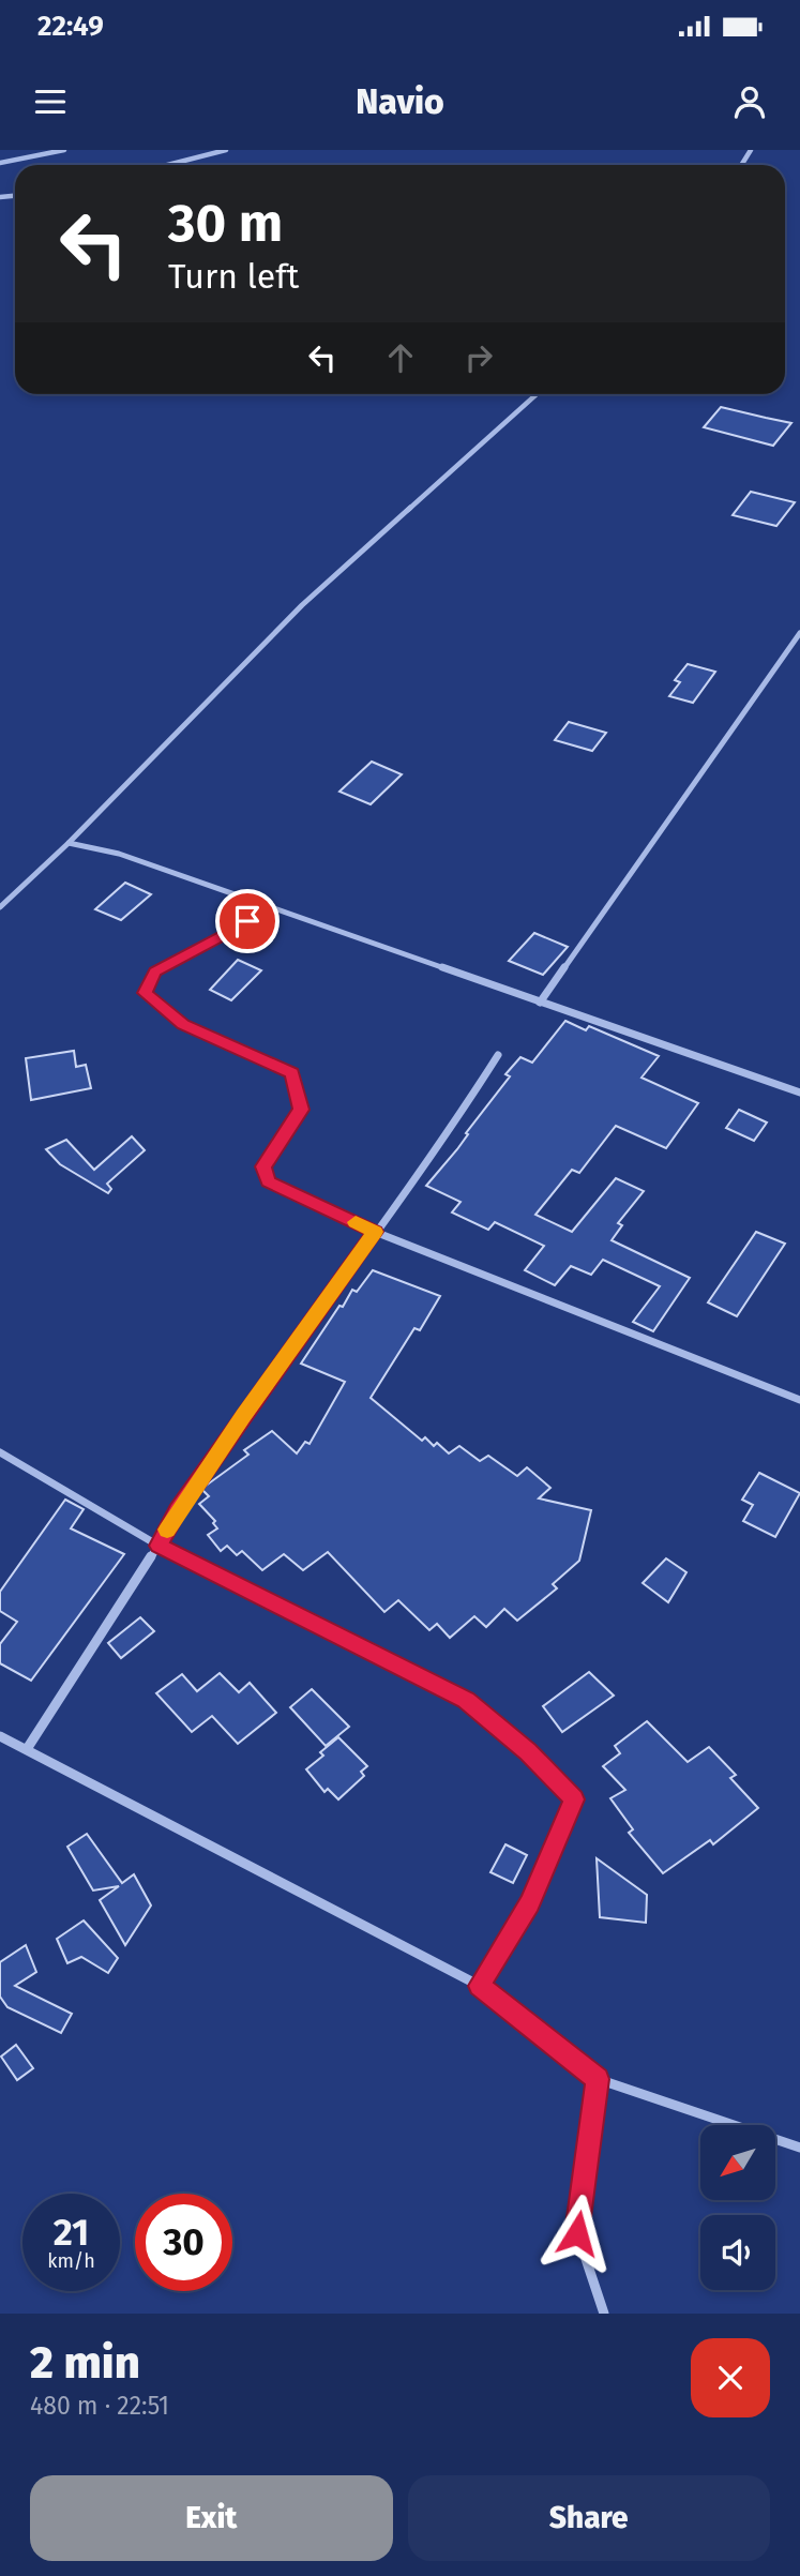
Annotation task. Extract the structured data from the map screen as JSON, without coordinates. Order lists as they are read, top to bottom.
{
  "north": "bottom left",
  "page": {
    "status": "22:49",
    "header": "Navio",
    "turn": ["30 m", "Turn left"],
    "speed": "21 km/h",
    "limit": "30",
    "heading": ["2 min", "480 m · 22:51"],
    "buttons": ["Exit", "Share"]
  }
}
